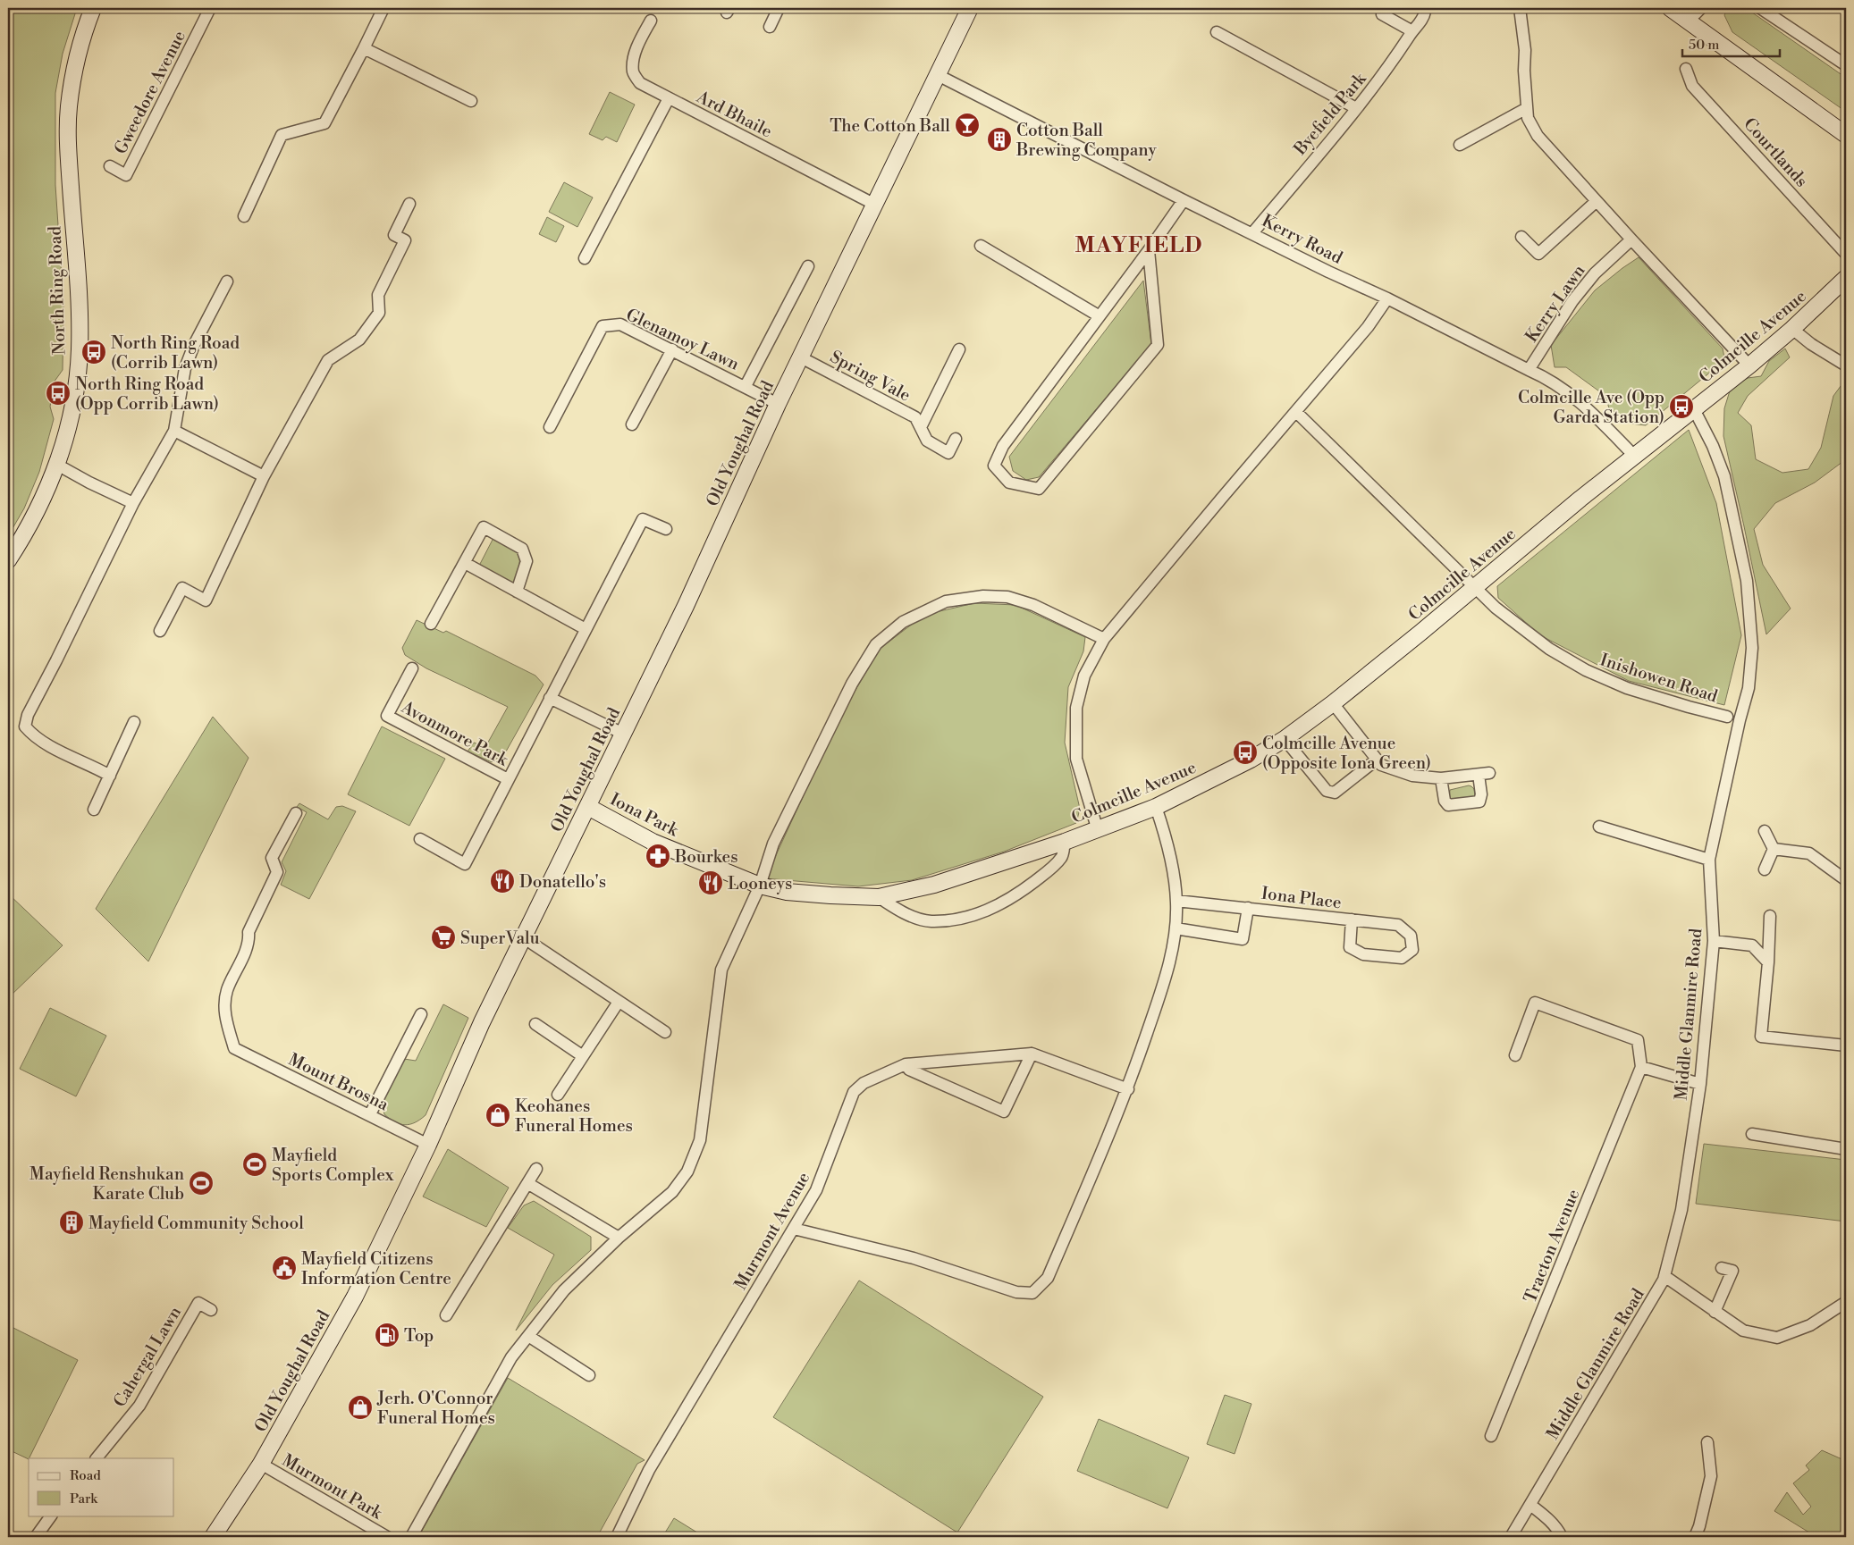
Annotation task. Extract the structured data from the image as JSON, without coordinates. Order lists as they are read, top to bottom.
{
  "streets": {
    "street": [
      "Gweedore Avenue",
      "Ard Bhaile",
      "Byefield Park",
      "Courtlands",
      "Kerry Road",
      "North Ring Road",
      "Kerry Lawn",
      "Colmcille Avenue",
      "Glenamoy Lawn",
      "Spring Vale",
      "Old Youghal Road",
      "Inishowen Road",
      "Avonmore Park",
      "Iona Park",
      "Iona Place",
      "Middle Glanmire Road",
      "Mount Brosna",
      "Murmont Avenue",
      "Tracton Avenue",
      "Cahergal Lawn",
      "Murmont Park"
    ]
  },
  "crossings": [
    ["Ard Bhaile", "Old Youghal Road"],
    ["Byefield Park", "Kerry Road"],
    ["Kerry Road", "Kerry Lawn"],
    ["Kerry Road", "Colmcille Avenue"],
    ["Kerry Road", "Old Youghal Road"],
    ["Colmcille Avenue", "Inishowen Road"],
    ["Colmcille Avenue", "Iona Park"],
    ["Colmcille Avenue", "Middle Glanmire Road"],
    ["Glenamoy Lawn", "Old Youghal Road"],
    ["Spring Vale", "Old Youghal Road"],
    ["Old Youghal Road", "Iona Park"],
    ["Old Youghal Road", "Mount Brosna"],
    ["Old Youghal Road", "Murmont Park"]
  ],
  "districts": ["MAYFIELD"],
  "places": {
    "bar": ["The Cotton Ball"],
    "building": ["Cotton Ball Brewing Company", "Mayfield Community School"],
    "bus stop": [
      "North Ring Road (Corrib Lawn)",
      "North Ring Road (Opp Corrib Lawn)",
      "Colmcille Ave (Opp Garda Station)",
      "Colmcille Avenue (Opposite Iona Green)"
    ],
    "pharmacy": ["Bourkes"],
    "restaurant": ["Donatello's", "Looneys"],
    "supermarket": ["SuperValu"],
    "shop": ["Keohanes Funeral Homes", "Jerh. O'Connor Funeral Homes"],
    "sports": ["Mayfield Sports Complex", "Mayfield Renshukan Karate Club"],
    "public building": ["Mayfield Citizens Information Centre"],
    "fuel station": ["Top"]
  },
  "legend": ["Road", "Park"],
  "scale_bar": "50 m"
}
